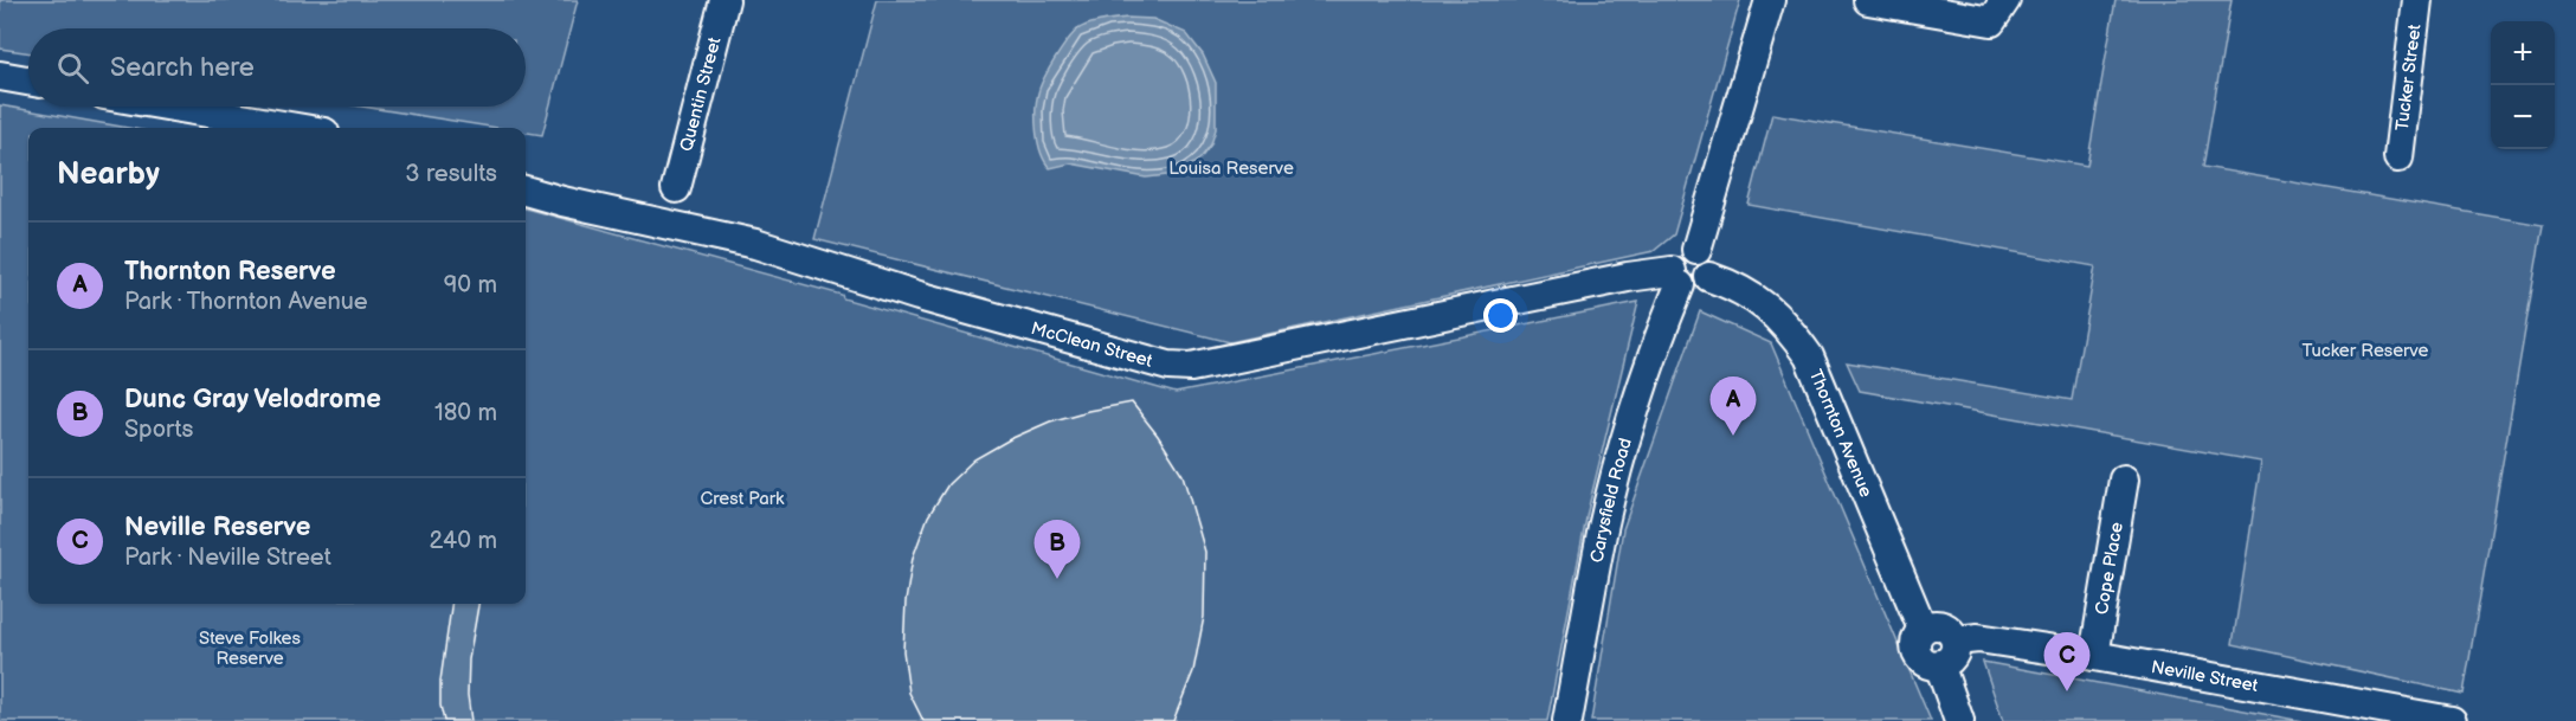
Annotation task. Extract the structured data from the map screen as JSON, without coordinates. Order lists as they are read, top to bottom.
{
  "streets": {
    "street": [
      "Tucker Street",
      "Quentin Street",
      "McClean Street",
      "Thornton Avenue",
      "Carysfield Road",
      "Cope Place",
      "Neville Street"
    ]
  },
  "crossings": [
    ["McClean Street", "Thornton Avenue"],
    ["McClean Street", "Carysfield Road"],
    ["Thornton Avenue", "Carysfield Road"],
    ["Thornton Avenue", "Neville Street"],
    ["Cope Place", "Neville Street"]
  ],
  "parks": [
    "Louisa Reserve",
    "Tucker Reserve",
    "Crest Park",
    "Steve Folkes Reserve"
  ],
  "page": {
    "map_buttons": ["+", "−"],
    "search": "Search here",
    "heading": ["Nearby", "3 results"],
    "list": [
      {
        "mark": "A",
        "name": "Thornton Reserve",
        "note": "Park · Thornton Avenue",
        "value": "90 m"
      },
      {
        "mark": "B",
        "name": "Dunc Gray Velodrome",
        "note": "Sports",
        "value": "180 m"
      },
      {
        "mark": "C",
        "name": "Neville Reserve",
        "note": "Park · Neville Street",
        "value": "240 m"
      }
    ],
    "pins": ["A", "B", "C"]
  }
}
